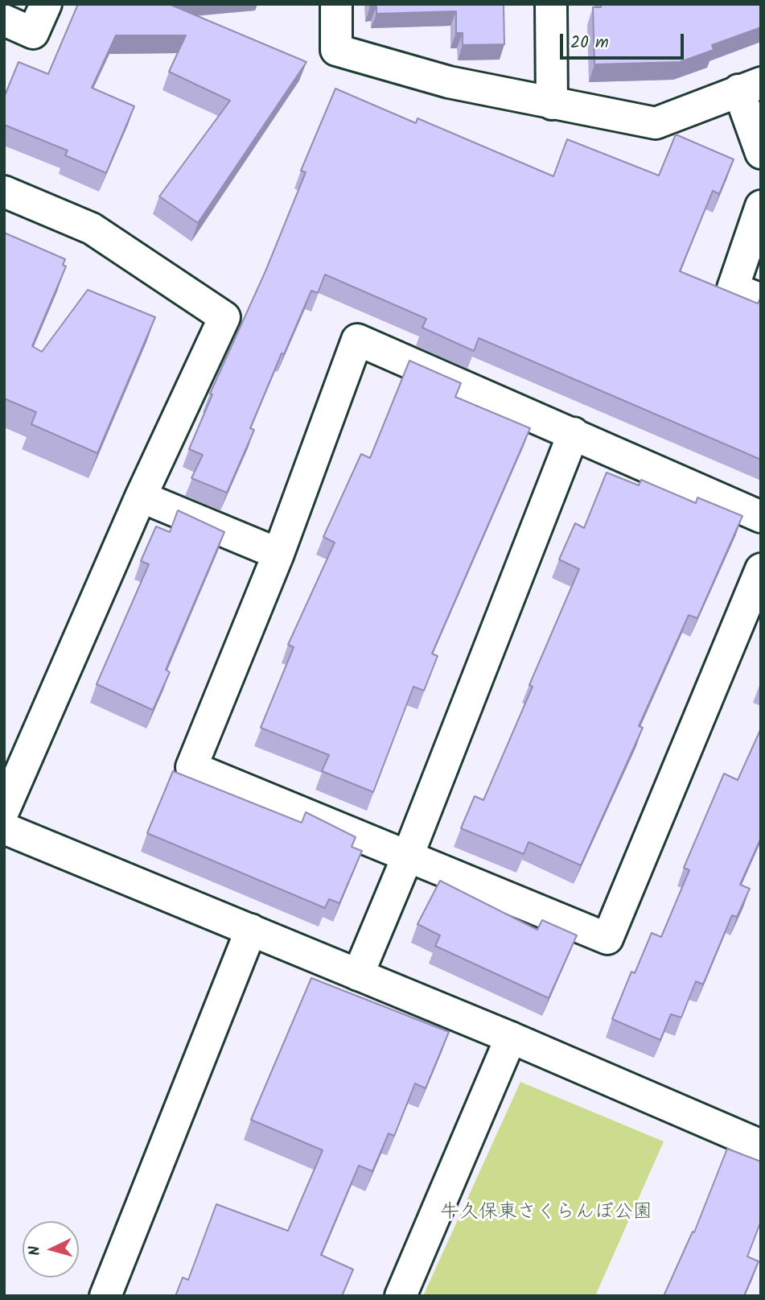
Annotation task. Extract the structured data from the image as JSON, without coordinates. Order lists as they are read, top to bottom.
{
  "parks": ["牛久保東さくらんぼ公園"],
  "scale_bar": "20 m",
  "north": "left"
}
